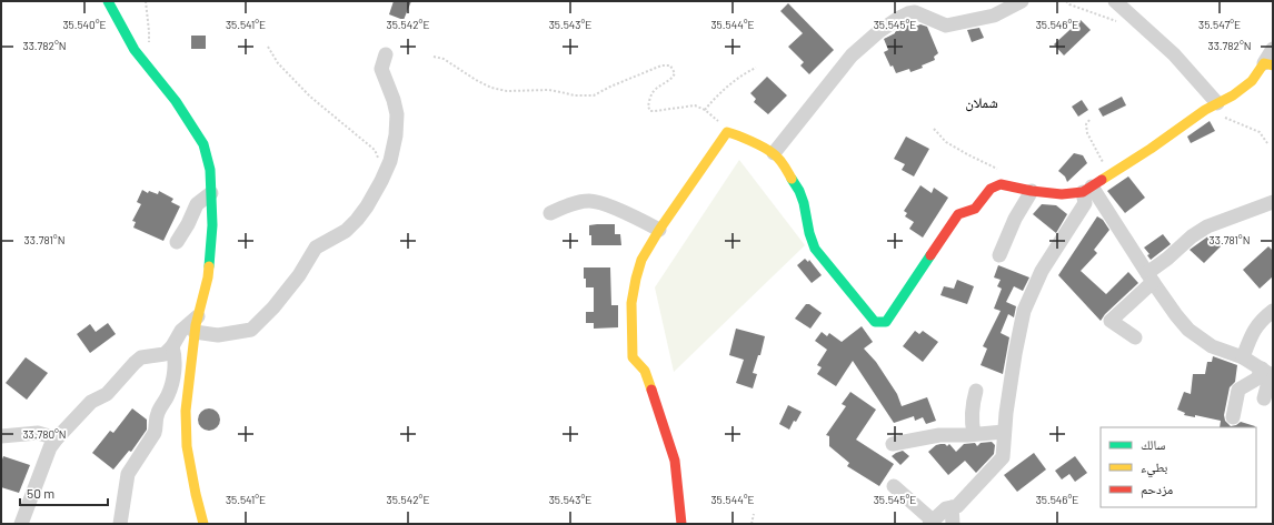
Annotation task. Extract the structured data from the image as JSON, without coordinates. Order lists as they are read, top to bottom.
{
  "districts": ["شملان"],
  "legend": ["سالك", "بطيء", "مزدحم"],
  "scale_bar": "50 m",
  "coordinates": [
    "35.540°E",
    "35.541°E",
    "35.542°E",
    "35.543°E",
    "35.544°E",
    "35.545°E",
    "35.546°E",
    "35.547°E",
    "33.782°N",
    "33.781°N",
    "33.780°N"
  ]
}
